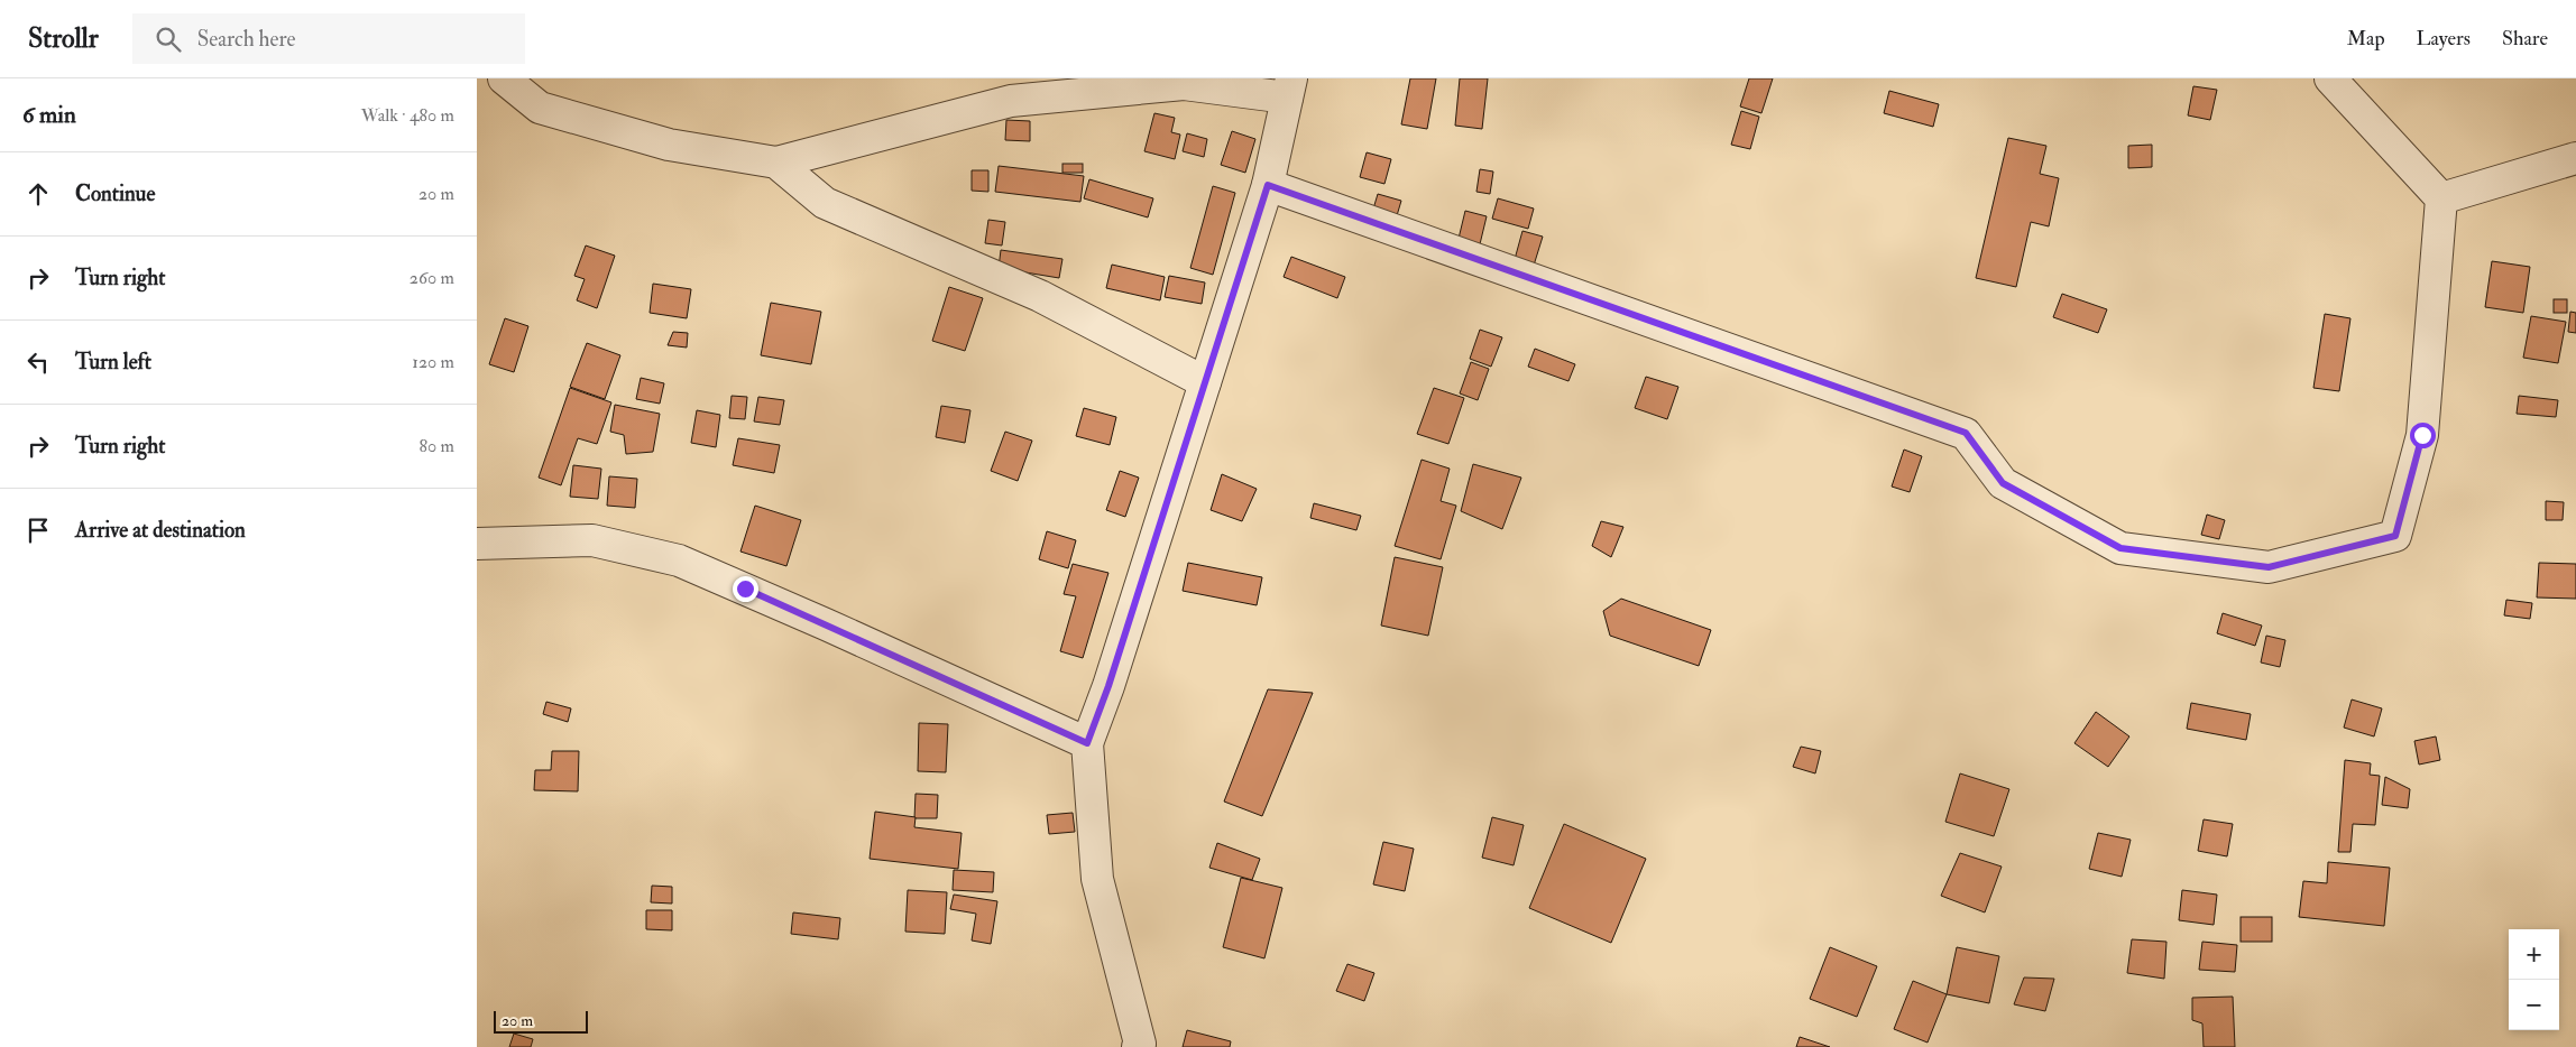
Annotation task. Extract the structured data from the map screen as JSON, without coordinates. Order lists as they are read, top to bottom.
{
  "scale_bar": "20 m",
  "page": {
    "header": "Strollr",
    "search": "Search here",
    "nav": ["Map", "Layers", "Share"],
    "heading": ["6 min", "Walk · 480 m"],
    "list": [
      ["Continue", "20 m"],
      ["Turn right", "260 m"],
      ["Turn left", "120 m"],
      ["Turn right", "80 m"],
      "Arrive at destination"
    ],
    "map_buttons": ["+", "−"],
    "scale": "20 m"
  }
}
